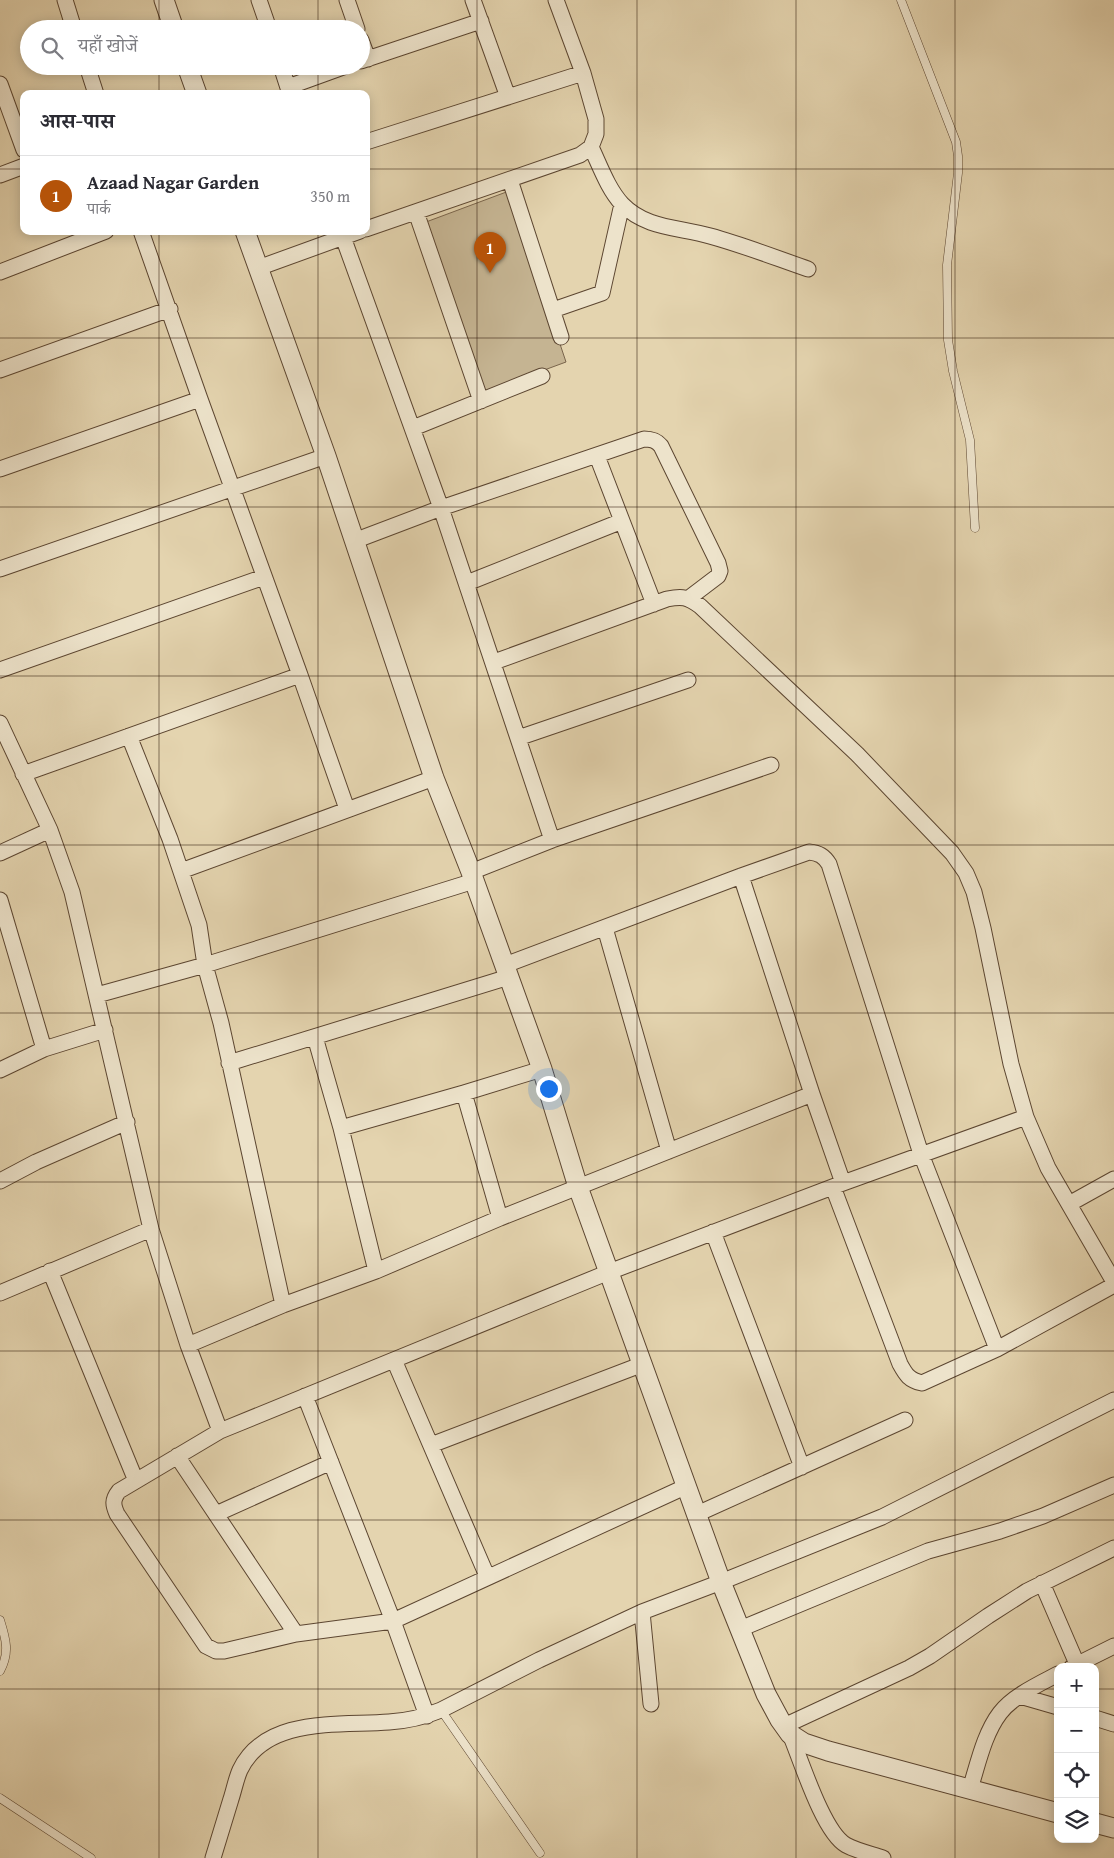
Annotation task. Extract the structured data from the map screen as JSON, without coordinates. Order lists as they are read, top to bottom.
{
  "page": {
    "search": "यहाँ खोजें",
    "heading": "आस-पास",
    "list": [
      {
        "mark": "1",
        "name": "Azaad Nagar Garden",
        "note": "पार्क",
        "value": "350 m"
      }
    ],
    "pins": "1",
    "map_buttons": ["+", "−"]
  }
}
